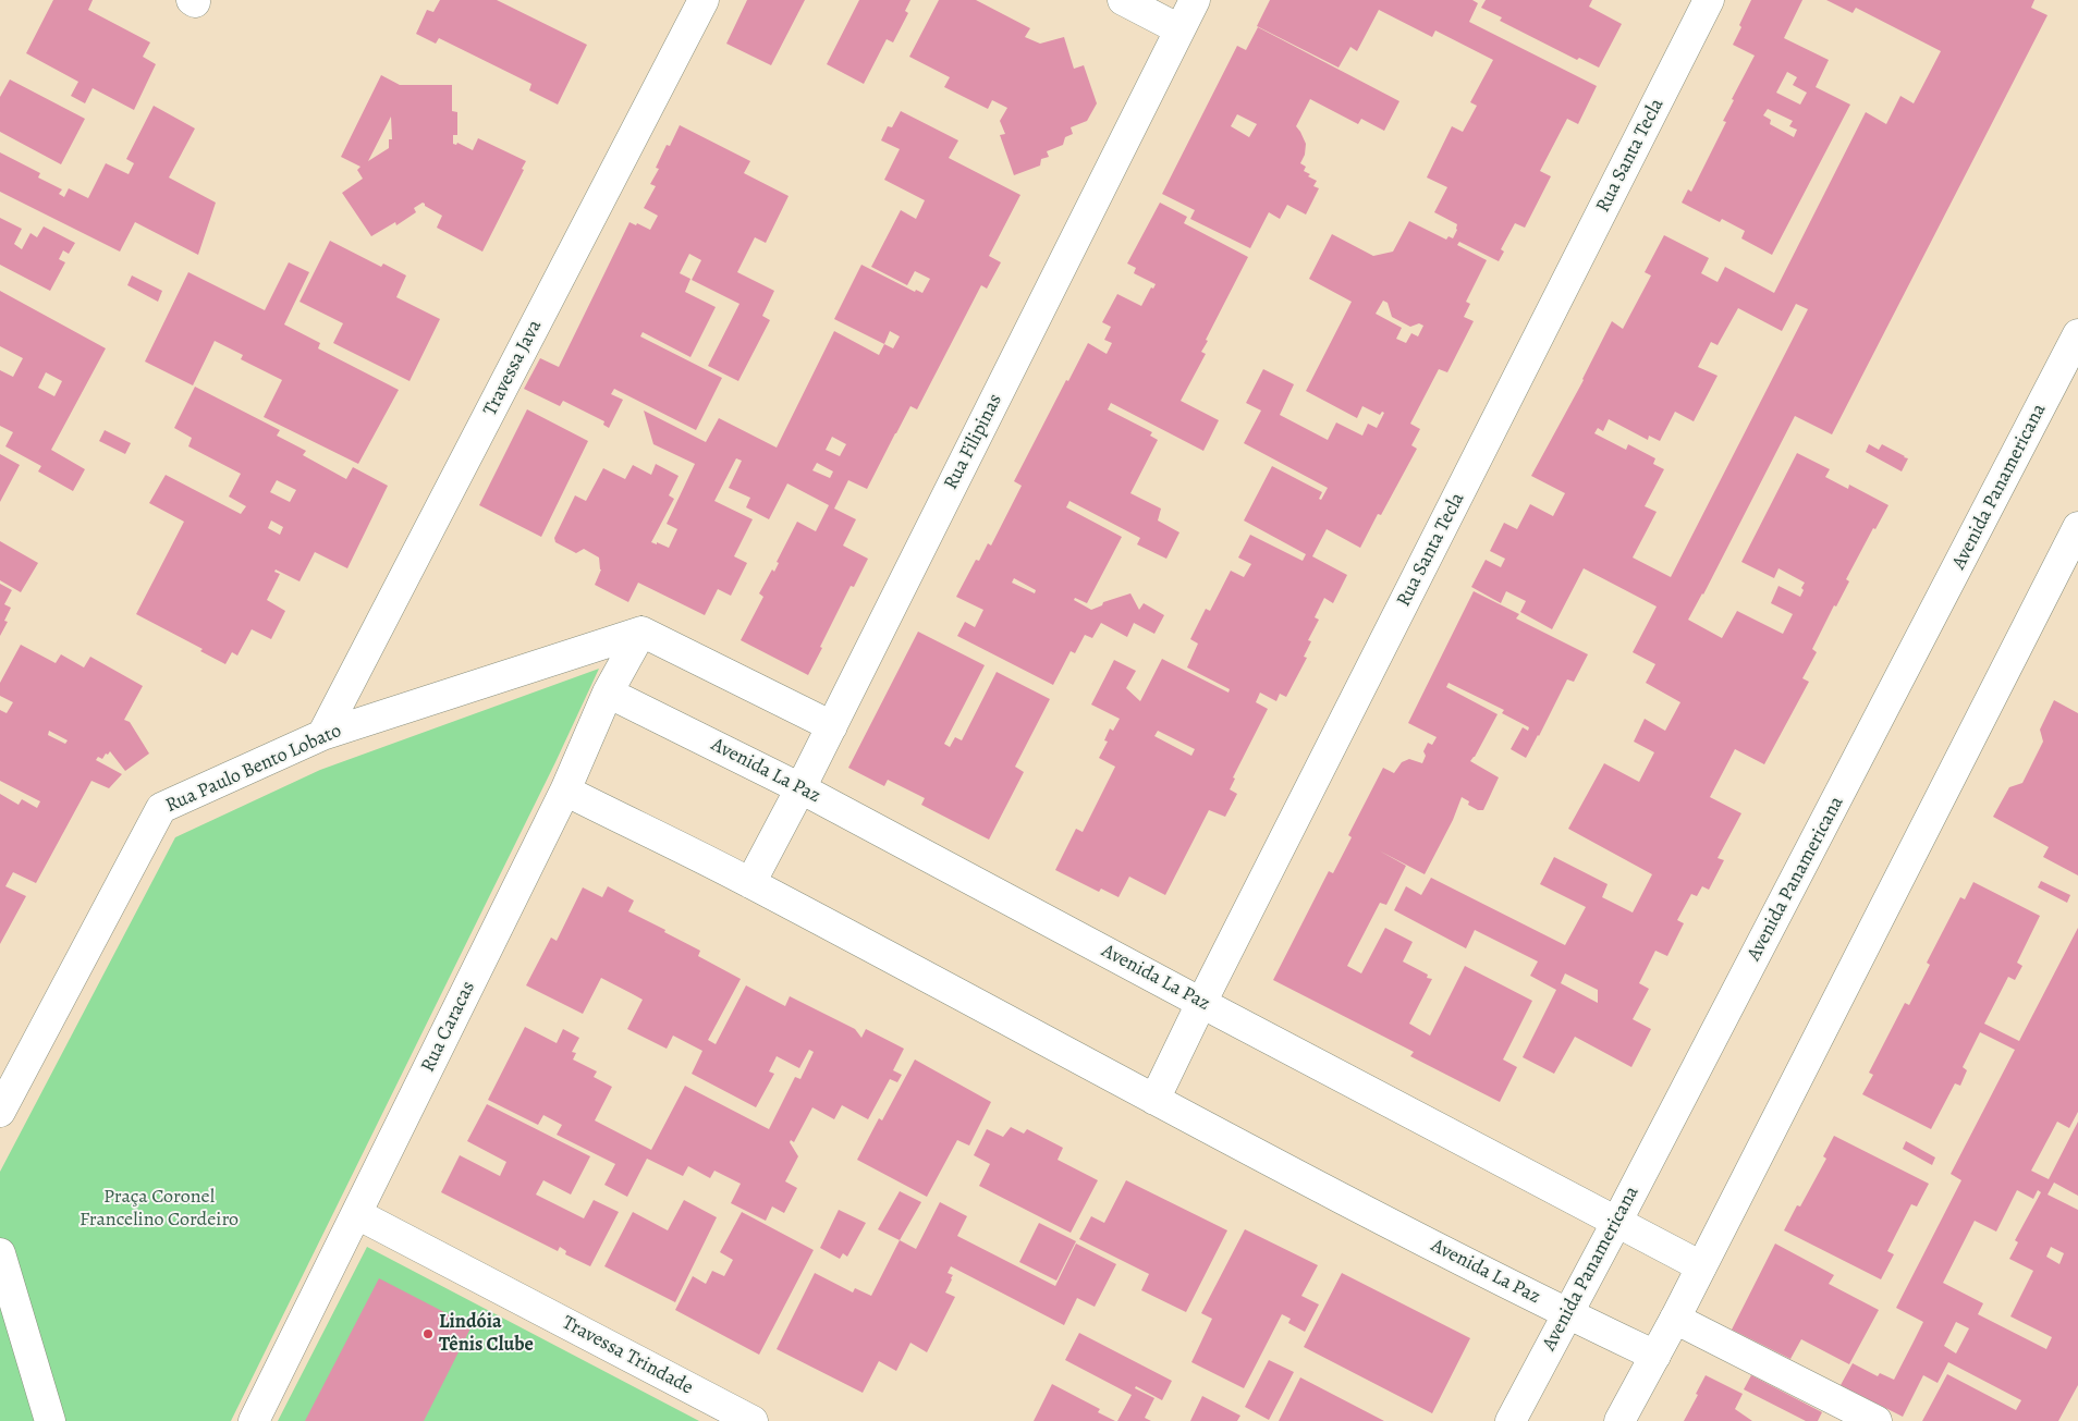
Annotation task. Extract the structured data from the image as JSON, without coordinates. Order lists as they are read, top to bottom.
{
  "streets": {
    "street": [
      "Rua Santa Tecla",
      "Travessa Java",
      "Rua Filipinas",
      "Avenida Panamericana",
      "Rua Paulo Bento Lobato",
      "Avenida La Paz",
      "Rua Caracas",
      "Travessa Trindade"
    ]
  },
  "crossings": [
    ["Rua Santa Tecla", "Avenida La Paz"],
    ["Travessa Java", "Rua Paulo Bento Lobato"],
    ["Rua Filipinas", "Avenida La Paz"],
    ["Avenida Panamericana", "Avenida La Paz"],
    ["Rua Paulo Bento Lobato", "Rua Caracas"],
    ["Avenida La Paz", "Rua Caracas"],
    ["Rua Caracas", "Travessa Trindade"]
  ],
  "parks": ["Praça Coronel Francelino Cordeiro"],
  "places": ["Lindóia Tênis Clube"]
}
